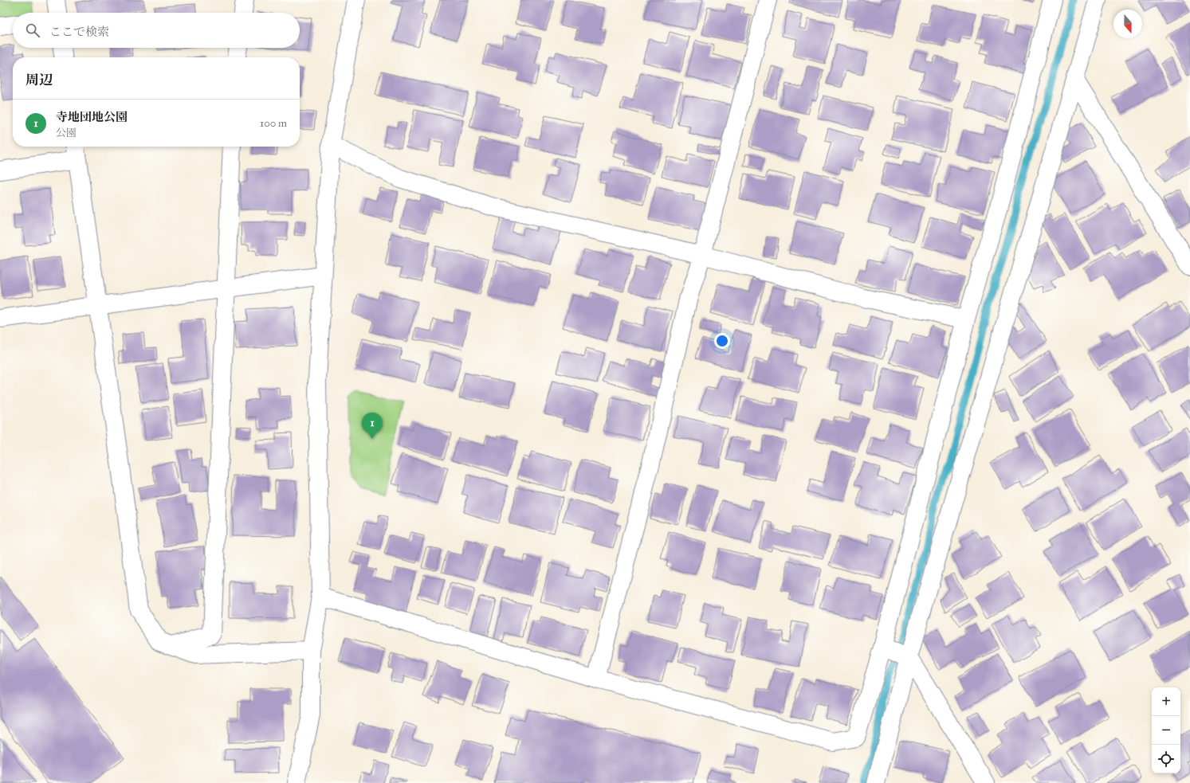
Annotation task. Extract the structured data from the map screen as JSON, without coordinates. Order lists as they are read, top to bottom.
{
  "north": "bottom",
  "page": {
    "search": "ここで検索",
    "heading": "周辺",
    "list": [
      {
        "mark": "1",
        "name": "寺地団地公園",
        "note": "公園",
        "value": "100 m"
      }
    ],
    "pins": "1",
    "map_buttons": ["+", "−"]
  }
}
